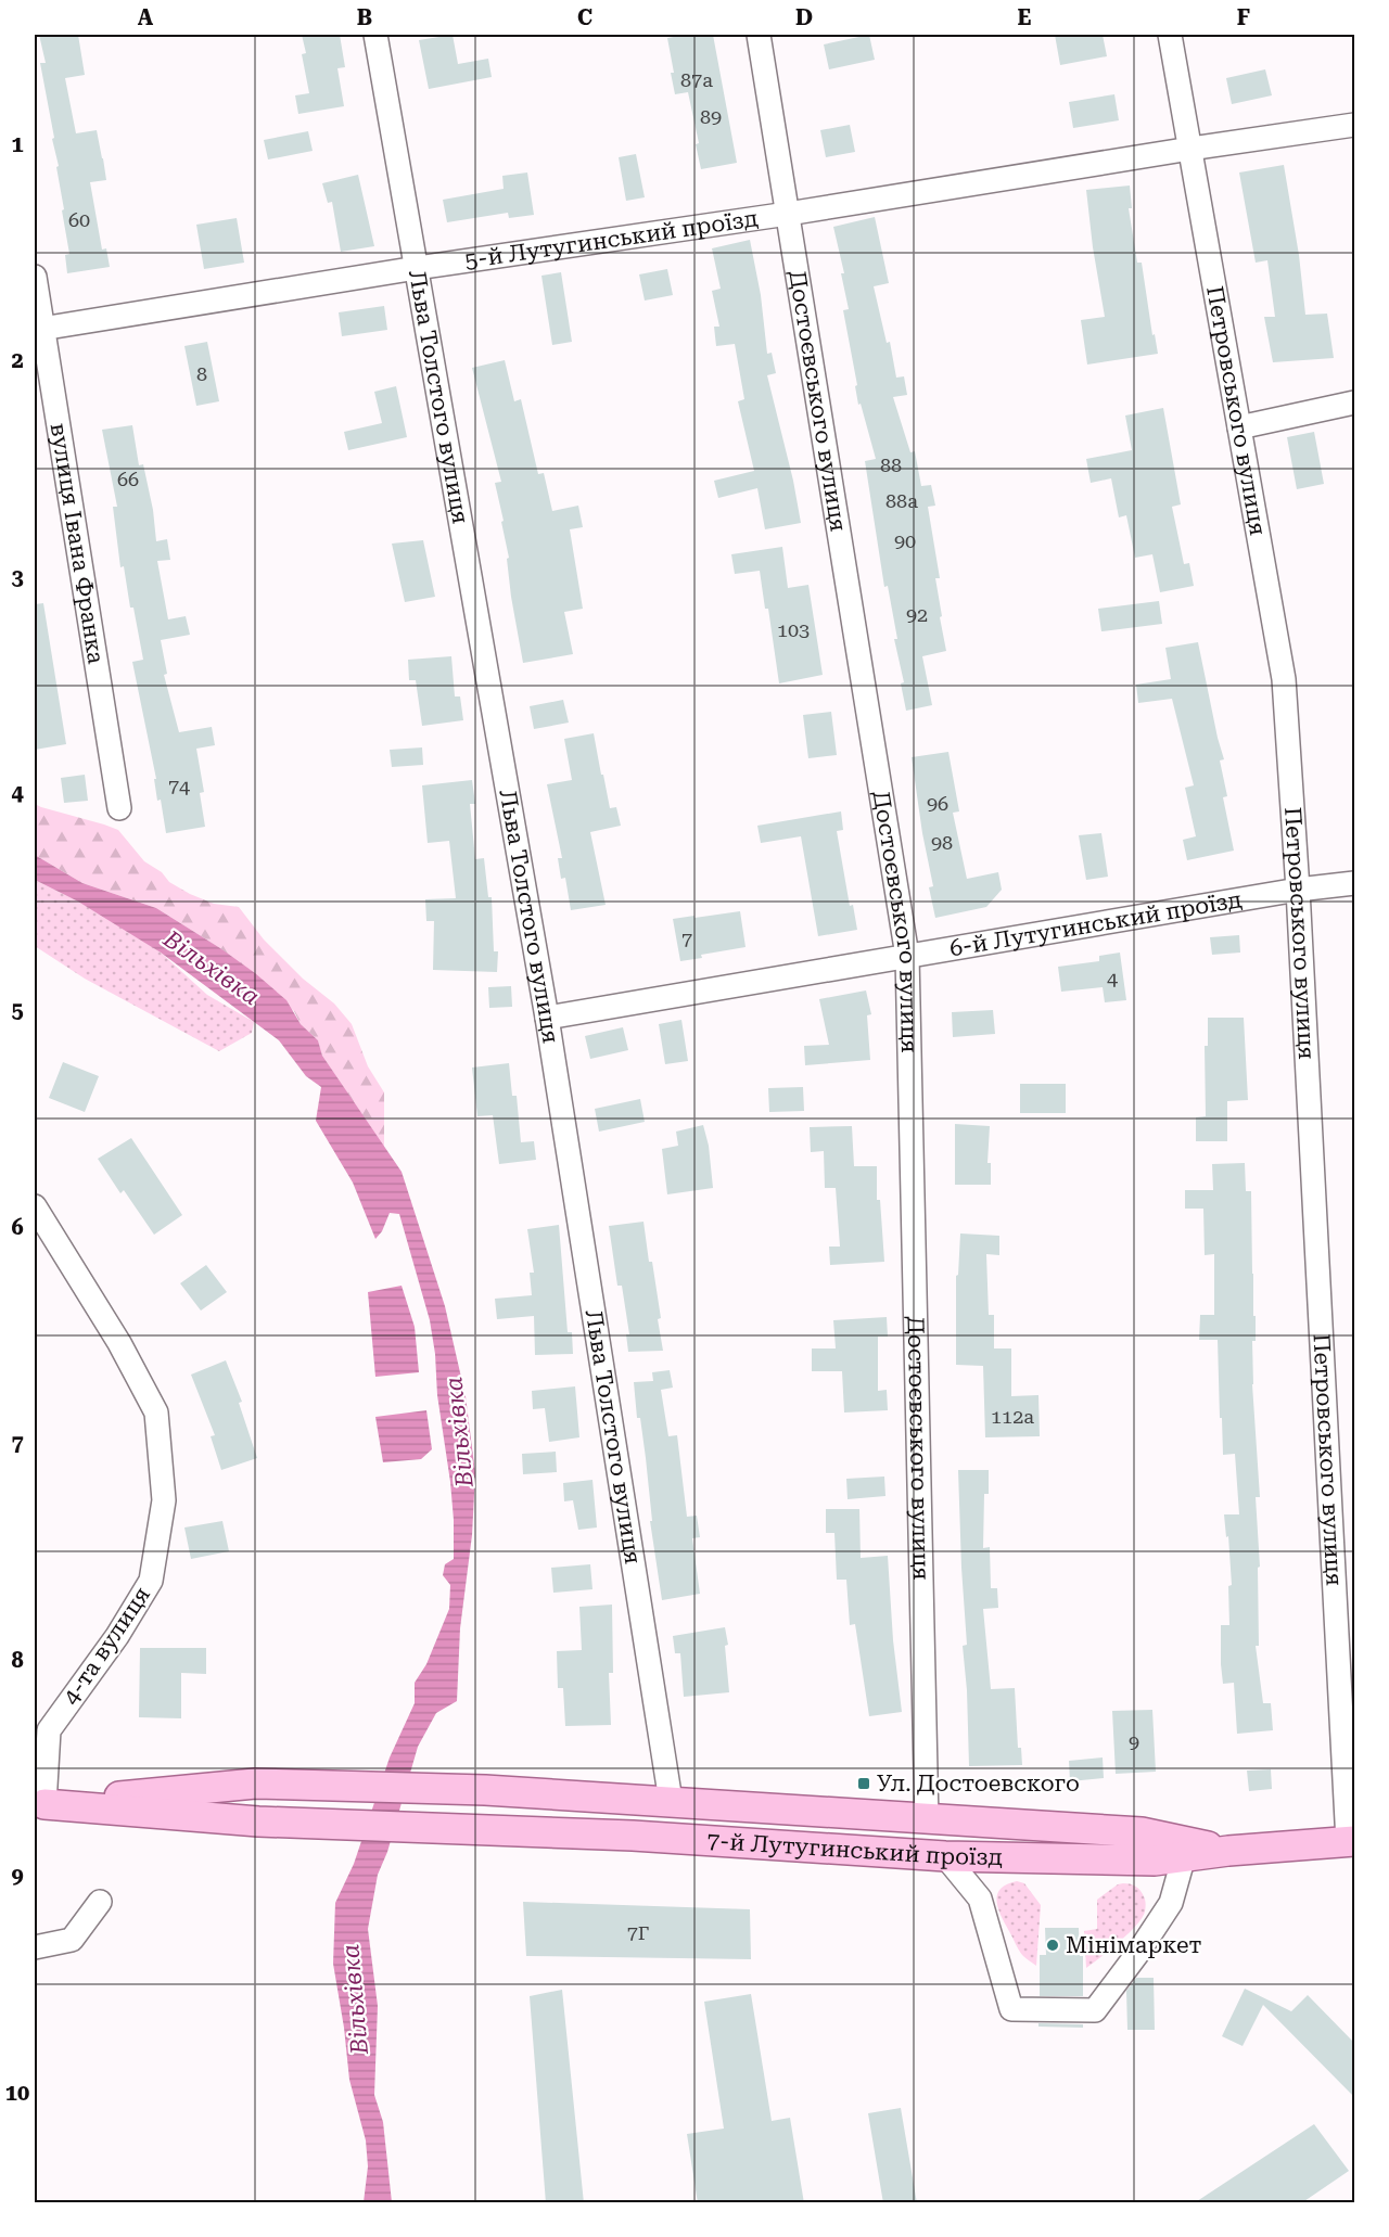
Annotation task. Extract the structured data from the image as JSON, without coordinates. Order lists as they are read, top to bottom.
{
  "streets": {
    "main road": ["7-й Лутугинський проїзд"],
    "street": [
      "5-й Лутугинський проїзд",
      "Льва Толстого вулиця",
      "Достоєвського вулиця",
      "Петровського вулиця",
      "вулиця Івана Франка",
      "6-й Лутугинський проїзд",
      "4-та вулиця"
    ]
  },
  "crossings": [
    ["5-й Лутугинський проїзд", "Льва Толстого вулиця"],
    ["5-й Лутугинський проїзд", "Достоєвського вулиця"],
    ["5-й Лутугинський проїзд", "Петровського вулиця"],
    ["5-й Лутугинський проїзд", "вулиця Івана Франка"],
    ["Льва Толстого вулиця", "6-й Лутугинський проїзд"],
    ["Льва Толстого вулиця", "7-й Лутугинський проїзд"],
    ["Достоєвського вулиця", "6-й Лутугинський проїзд"],
    ["Достоєвського вулиця", "7-й Лутугинський проїзд"],
    ["Петровського вулиця", "6-й Лутугинський проїзд"],
    ["Петровського вулиця", "7-й Лутугинський проїзд"],
    ["4-та вулиця", "7-й Лутугинський проїзд"]
  ],
  "water": ["Вільхівка"],
  "places": {
    "transit": ["Ул. Достоевского"],
    "other": ["Мінімаркет"]
  },
  "house_numbers": [
    "87а",
    "89",
    "60",
    "8",
    "88",
    "66",
    "88а",
    "90",
    "92",
    "103",
    "74",
    "96",
    "98",
    "7",
    "4",
    "112а",
    "9",
    "7Г"
  ],
  "grid": {
    "columns": [
      "A",
      "B",
      "C",
      "D",
      "E",
      "F"
    ],
    "rows": [
      "1",
      "2",
      "3",
      "4",
      "5",
      "6",
      "7",
      "8",
      "9",
      "10"
    ]
  }
}
